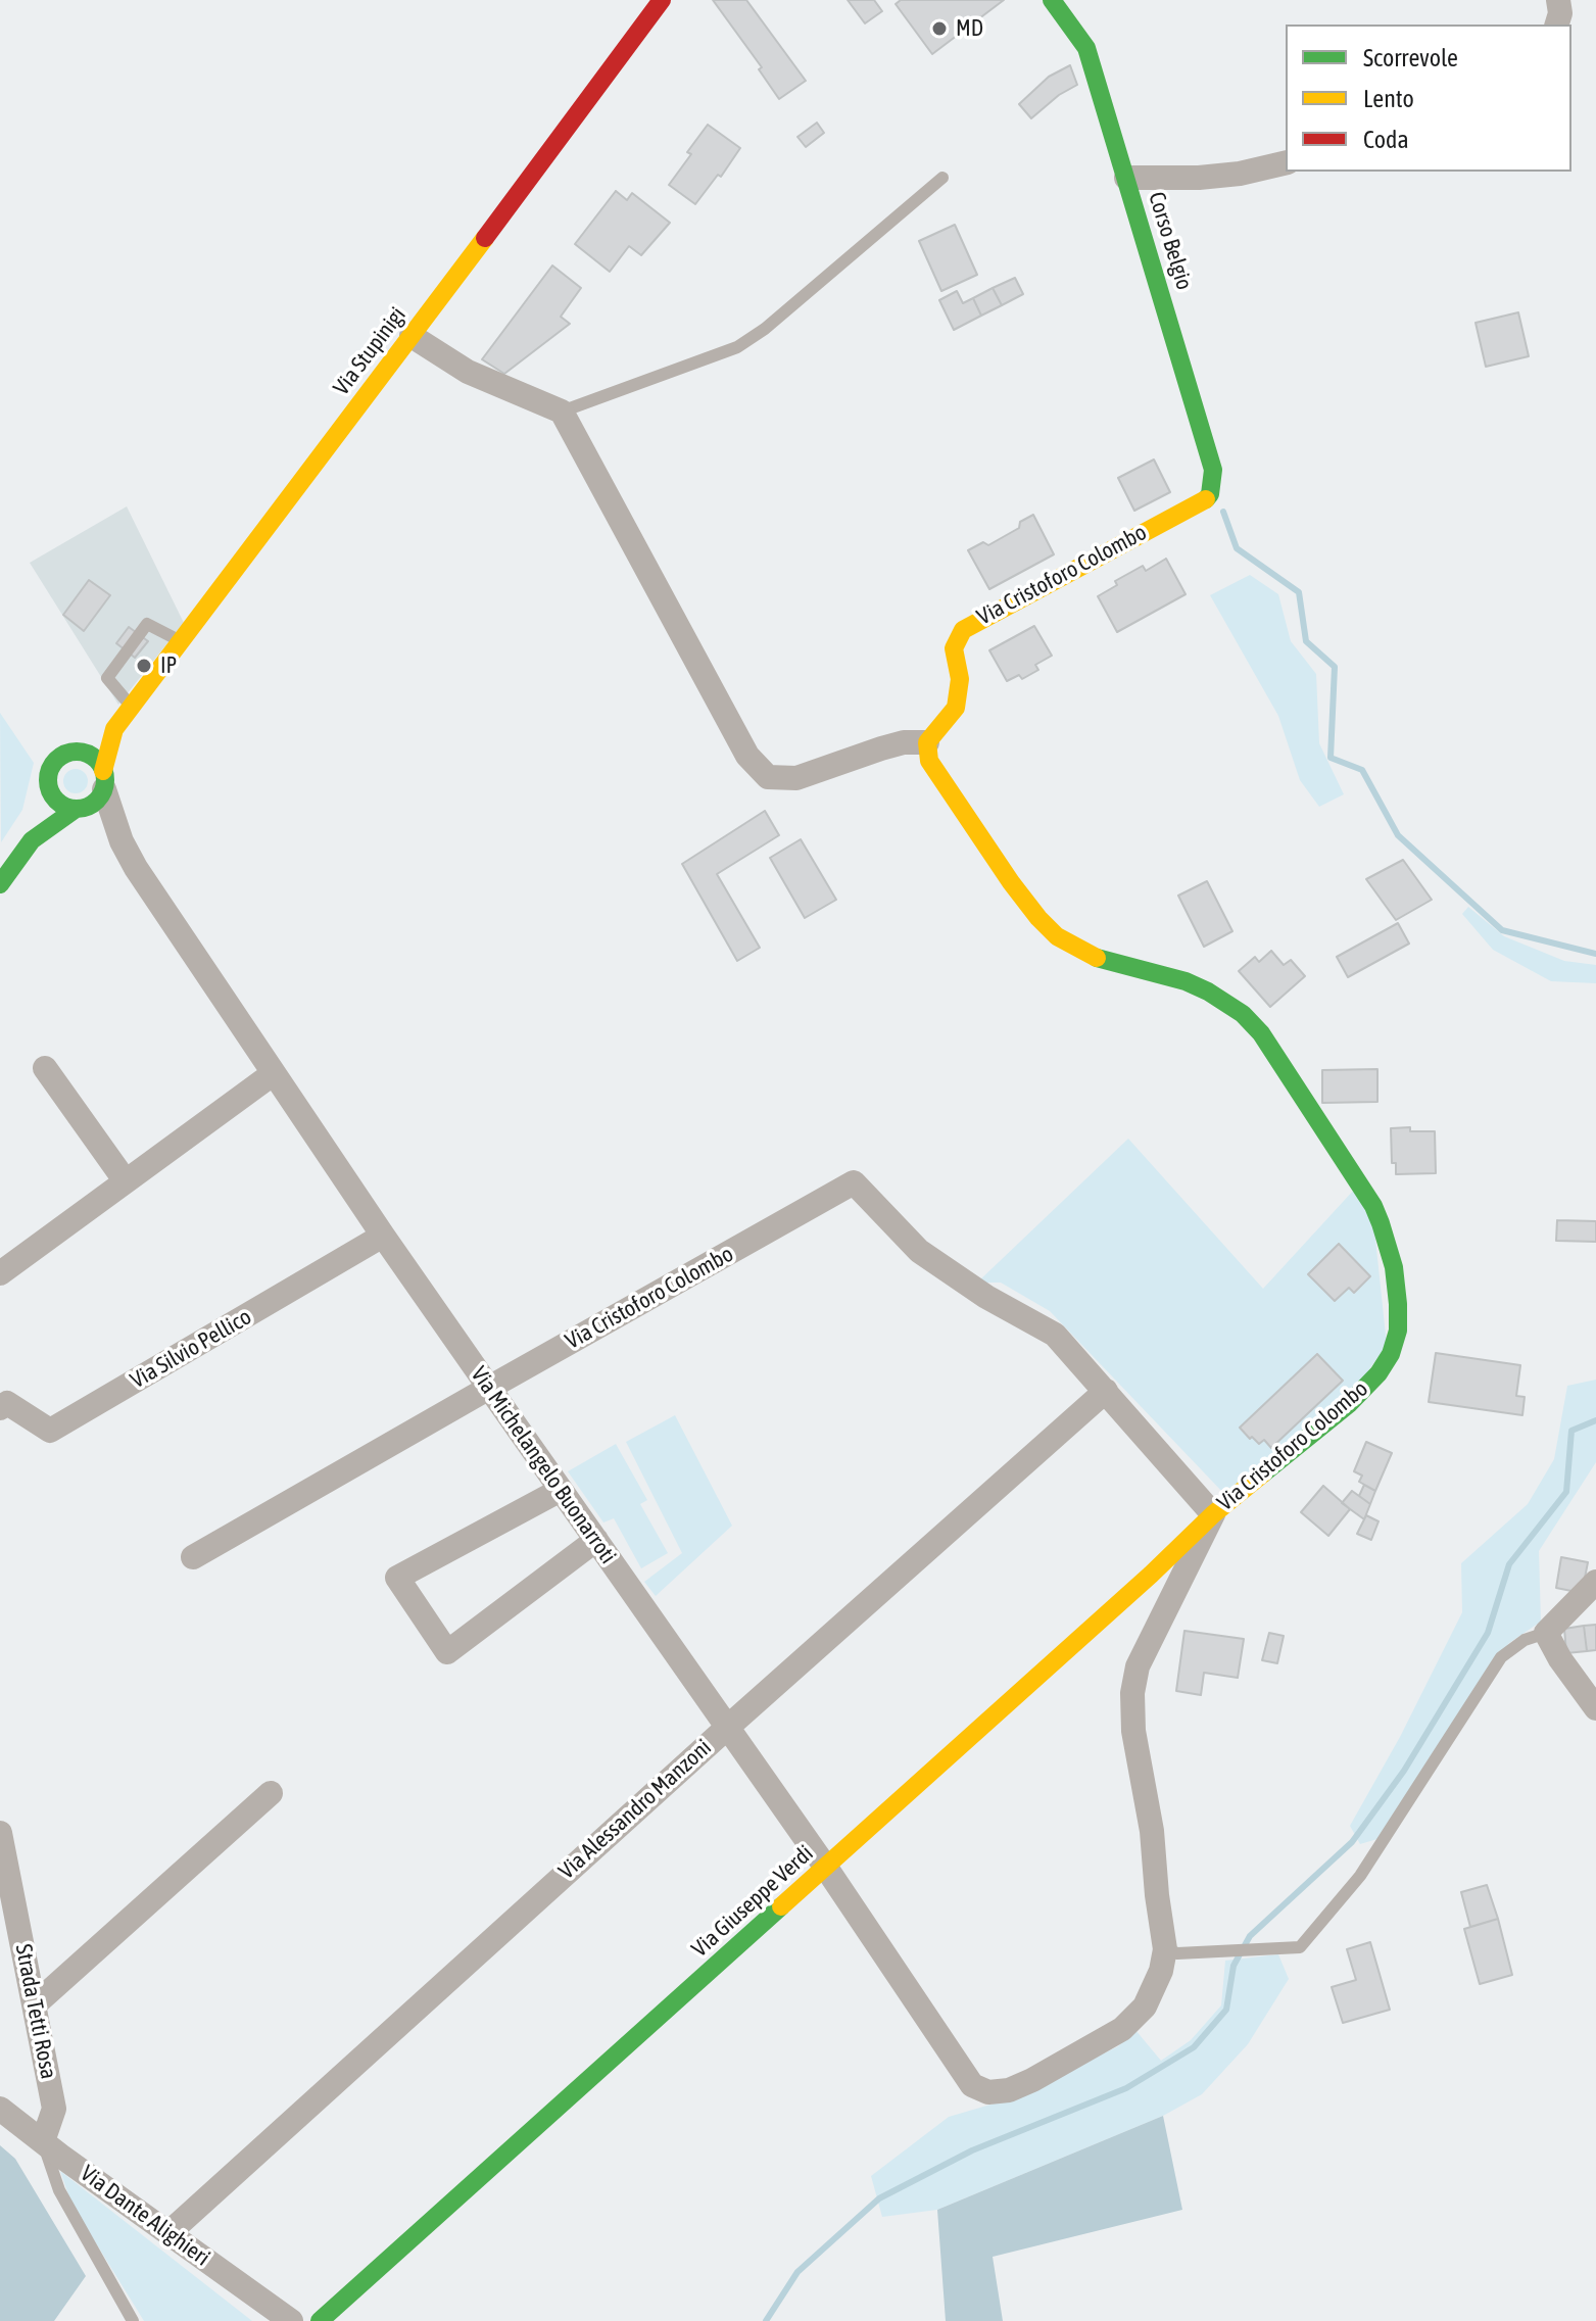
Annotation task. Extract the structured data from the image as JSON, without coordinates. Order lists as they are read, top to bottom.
{
  "streets": {
    "street": [
      "Corso Belgio",
      "Via Stupinigi",
      "Via Cristoforo Colombo",
      "Via Silvio Pellico",
      "Via Michelangelo Buonarroti",
      "Via Alessandro Manzoni",
      "Via Giuseppe Verdi",
      "Strada Tetti Rosa",
      "Via Dante Alighieri"
    ]
  },
  "crossings": [
    ["Corso Belgio", "Via Cristoforo Colombo"],
    ["Via Stupinigi", "Via Michelangelo Buonarroti"],
    ["Via Cristoforo Colombo", "Via Michelangelo Buonarroti"],
    ["Via Cristoforo Colombo", "Via Alessandro Manzoni"],
    ["Via Cristoforo Colombo", "Via Giuseppe Verdi"],
    ["Via Silvio Pellico", "Via Michelangelo Buonarroti"],
    ["Via Michelangelo Buonarroti", "Via Alessandro Manzoni"],
    ["Via Michelangelo Buonarroti", "Via Giuseppe Verdi"],
    ["Via Alessandro Manzoni", "Via Dante Alighieri"],
    ["Strada Tetti Rosa", "Via Dante Alighieri"]
  ],
  "places": ["MD", "IP"],
  "legend": ["Scorrevole", "Lento", "Coda"]
}
